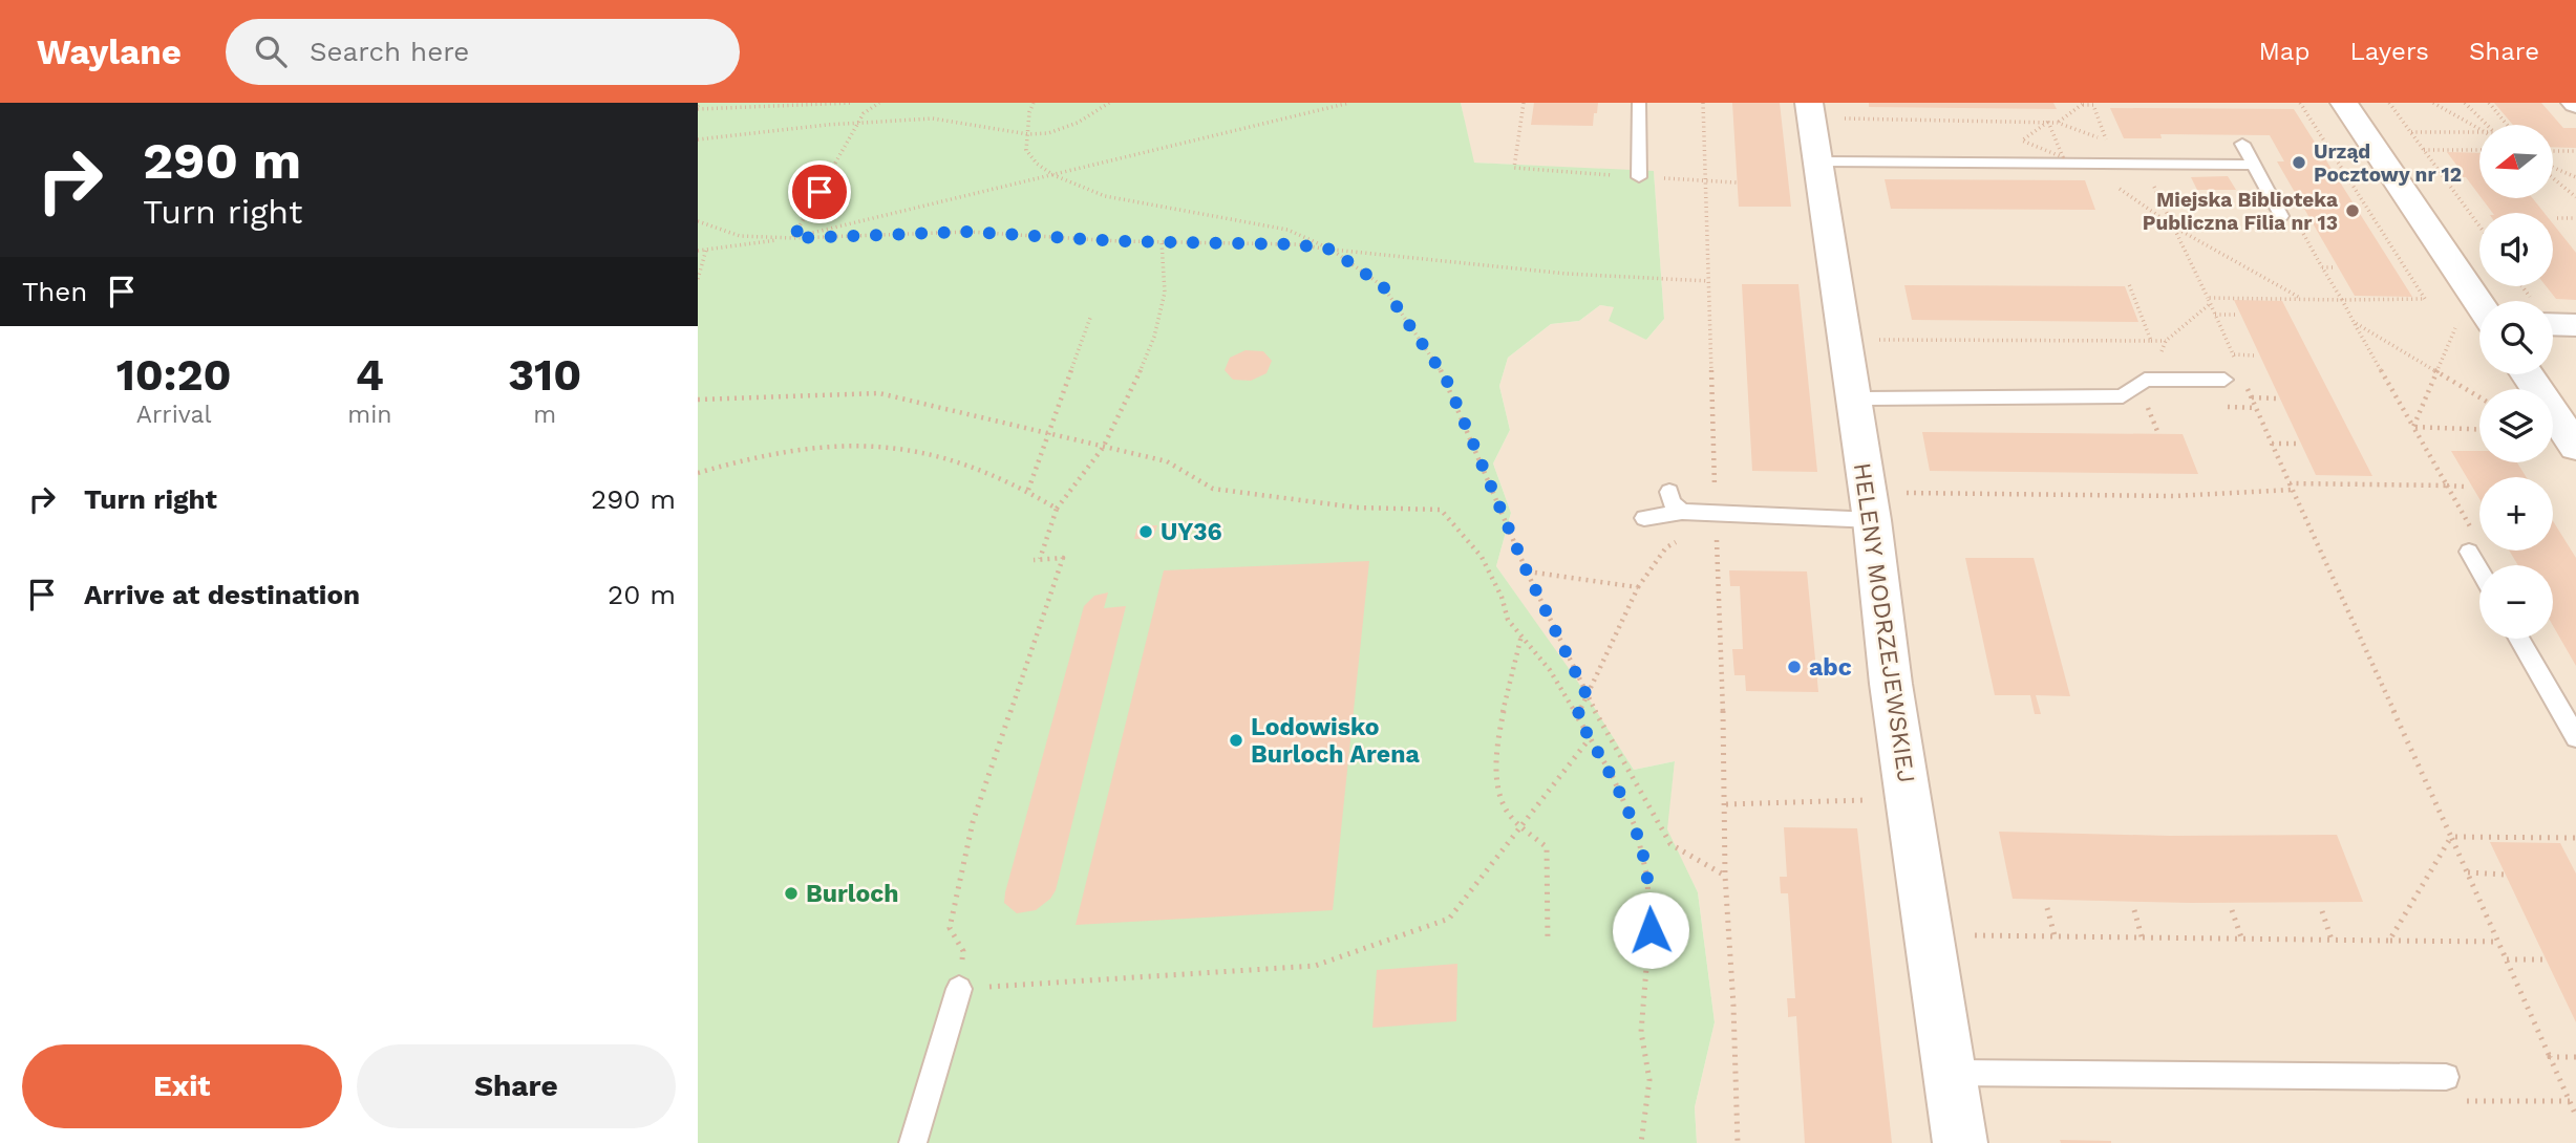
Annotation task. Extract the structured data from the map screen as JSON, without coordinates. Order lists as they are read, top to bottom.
{
  "streets": {
    "street": ["HELENY MODRZEJEWSKIEJ"]
  },
  "places": [
    "Urząd Pocztowy nr 12",
    "Miejska Biblioteka Publiczna Filia nr 13",
    "UY36",
    "abc",
    "Lodowisko Burloch Arena",
    "Burloch"
  ],
  "north": "left",
  "page": {
    "header": "Waylane",
    "search": "Search here",
    "nav": ["Map", "Layers", "Share"],
    "turn": ["290 m", "Turn right"],
    "map_buttons": ["+", "−"],
    "then": "Then",
    "eta": [
      "10:20",
      "Arrival",
      "4",
      "min",
      "310",
      "m"
    ],
    "list": [
      {
        "name": "Turn right",
        "value": "290 m"
      },
      {
        "name": "Arrive at destination",
        "value": "20 m"
      }
    ],
    "buttons": ["Exit", "Share"]
  }
}
